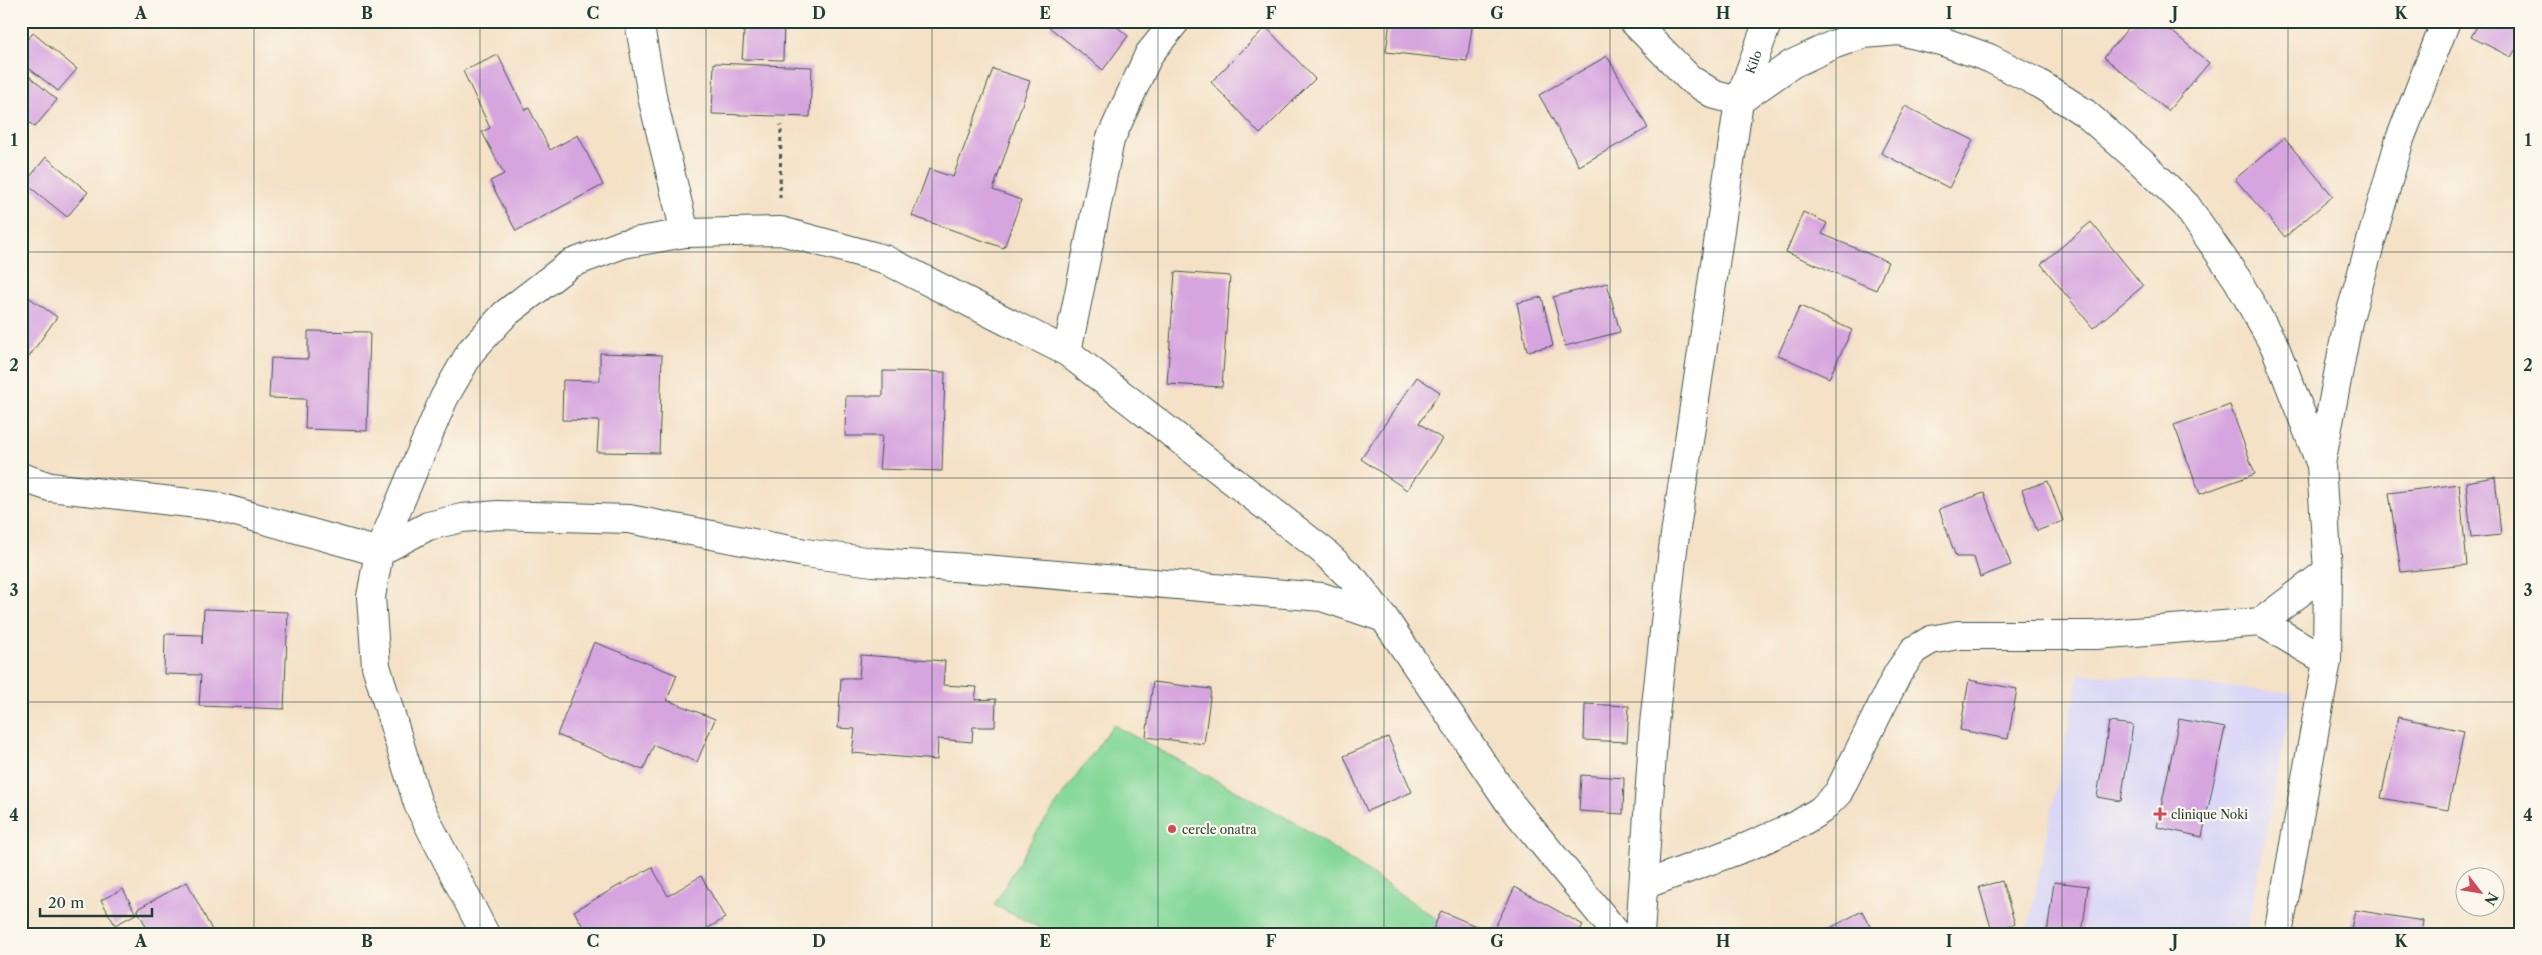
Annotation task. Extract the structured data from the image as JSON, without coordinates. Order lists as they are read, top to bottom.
{
  "streets": {
    "street": ["Kilo"]
  },
  "places": {
    "health": ["clinique Noki"],
    "other": ["cercle onatra"]
  },
  "scale_bar": "20 m",
  "north": "bottom right",
  "grid": {
    "columns": [
      "A",
      "B",
      "C",
      "D",
      "E",
      "F",
      "G",
      "H",
      "I",
      "J",
      "K"
    ],
    "rows": [
      "1",
      "2",
      "3",
      "4"
    ]
  }
}
